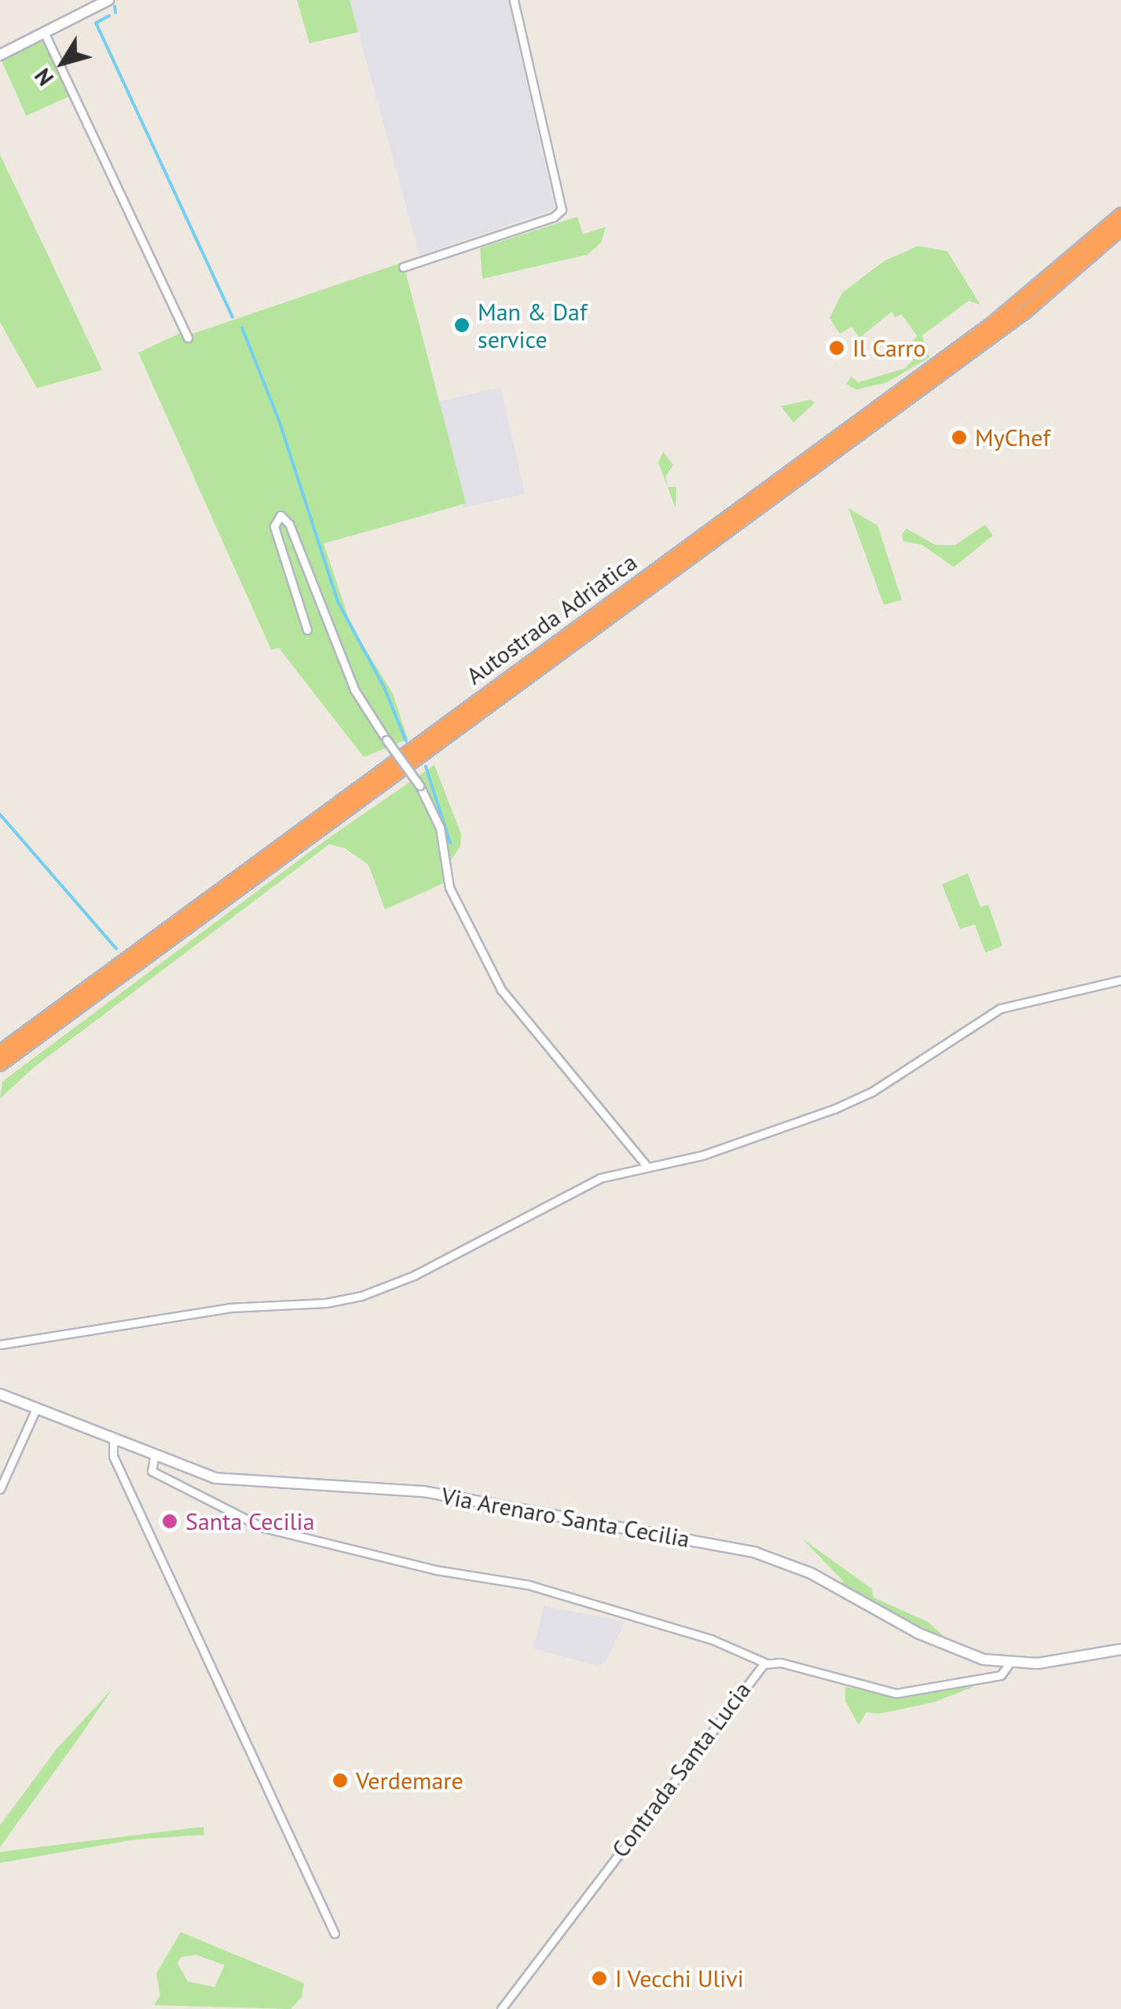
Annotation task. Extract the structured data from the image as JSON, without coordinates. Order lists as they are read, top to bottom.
{
  "streets": {
    "highway": ["Autostrada Adriatica"],
    "street": ["Via Arenaro Santa Cecilia", "Contrada Santa Lucia"]
  },
  "crossings": [
    ["Via Arenaro Santa Cecilia", "Contrada Santa Lucia"]
  ],
  "places": [
    "Man & Daf service",
    "Il Carro",
    "MyChef",
    "Santa Cecilia",
    "Verdemare",
    "I Vecchi Ulivi"
  ],
  "north": "bottom left"
}
